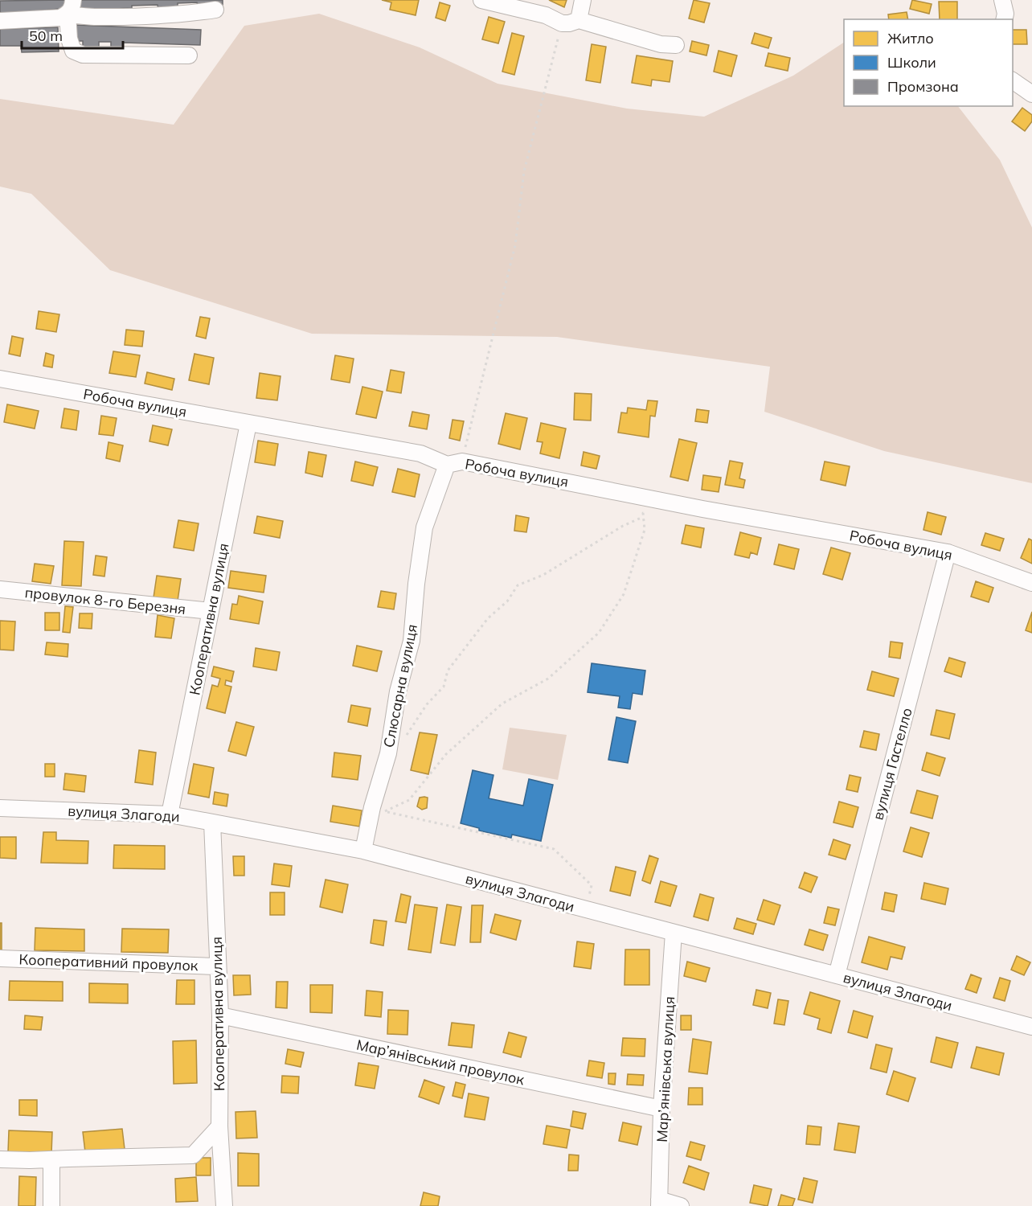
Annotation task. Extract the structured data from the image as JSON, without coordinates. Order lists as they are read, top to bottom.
{
  "streets": {
    "street": [
      "Робоча вулиця",
      "провулок 8-го Березня",
      "Кооперативна вулиця",
      "Слюсарна вулиця",
      "вулиця Гастелло",
      "вулиця Злагоди",
      "Кооперативний провулок",
      "Мар’янівський провулок",
      "Мар’янівська вулиця"
    ]
  },
  "crossings": [
    ["Робоча вулиця", "Кооперативна вулиця"],
    ["Робоча вулиця", "Слюсарна вулиця"],
    ["Робоча вулиця", "вулиця Гастелло"],
    ["провулок 8-го Березня", "Кооперативна вулиця"],
    ["Кооперативна вулиця", "вулиця Злагоди"],
    ["Кооперативна вулиця", "Кооперативний провулок"],
    ["Кооперативна вулиця", "Мар’янівський провулок"],
    ["Слюсарна вулиця", "вулиця Злагоди"],
    ["вулиця Гастелло", "вулиця Злагоди"],
    ["вулиця Злагоди", "Мар’янівська вулиця"],
    ["Мар’янівський провулок", "Мар’янівська вулиця"]
  ],
  "legend": ["Житло", "Школи", "Промзона"],
  "scale_bar": "50 m"
}
